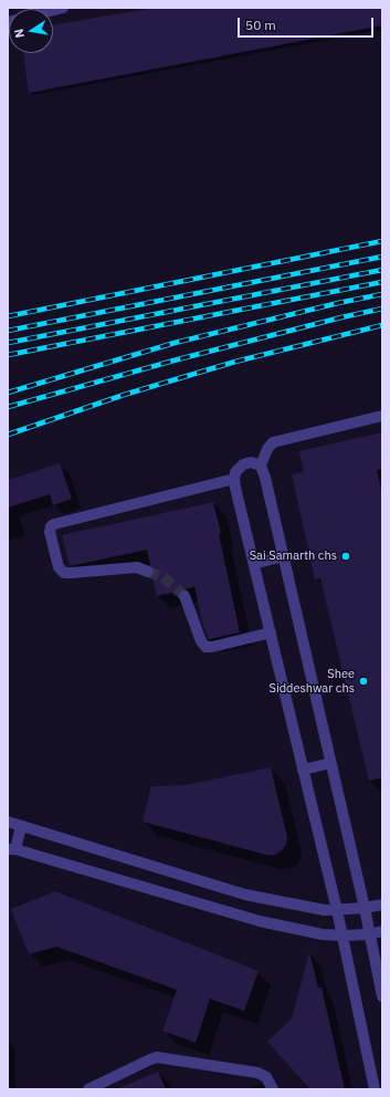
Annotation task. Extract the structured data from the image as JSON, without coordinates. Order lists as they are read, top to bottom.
{
  "places": ["Sai Samarth chs", "Shee Siddeshwar chs"],
  "scale_bar": "50 m",
  "north": "left"
}
